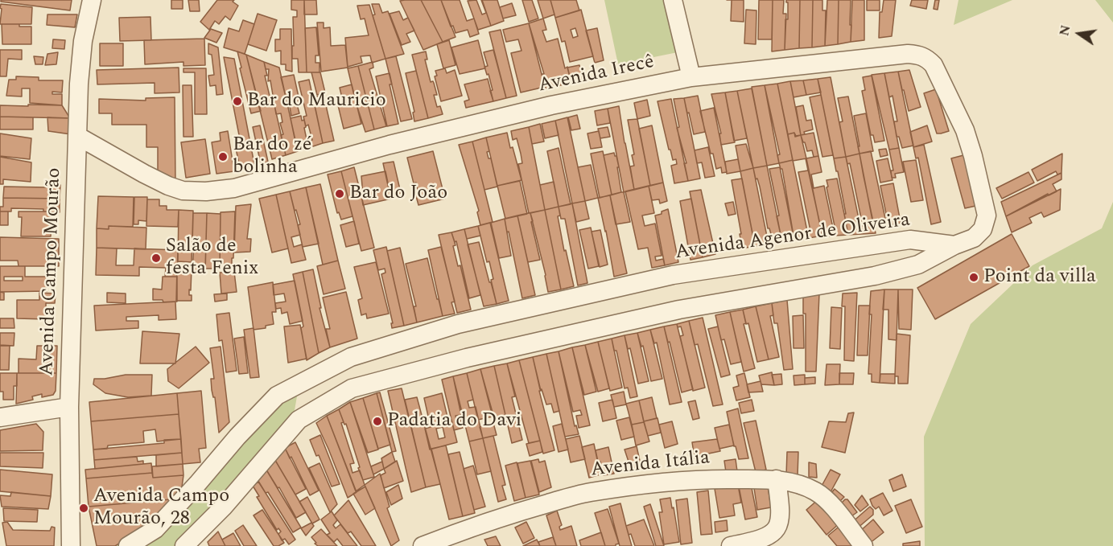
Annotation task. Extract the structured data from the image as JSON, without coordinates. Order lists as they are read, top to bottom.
{
  "streets": {
    "street": [
      "Avenida Irecê",
      "Avenida Agenor de Oliveira",
      "Avenida Campo Mourão",
      "Avenida Itália"
    ]
  },
  "crossings": [
    ["Avenida Irecê", "Avenida Agenor de Oliveira"],
    ["Avenida Irecê", "Avenida Campo Mourão"]
  ],
  "places": [
    "Bar do Mauricio",
    "Bar do zé bolinha",
    "Bar do João",
    "Salão de festa Fenix",
    "Point da villa",
    "Padatia do Davi",
    "Avenida Campo Mourão, 28"
  ],
  "north": "left"
}
